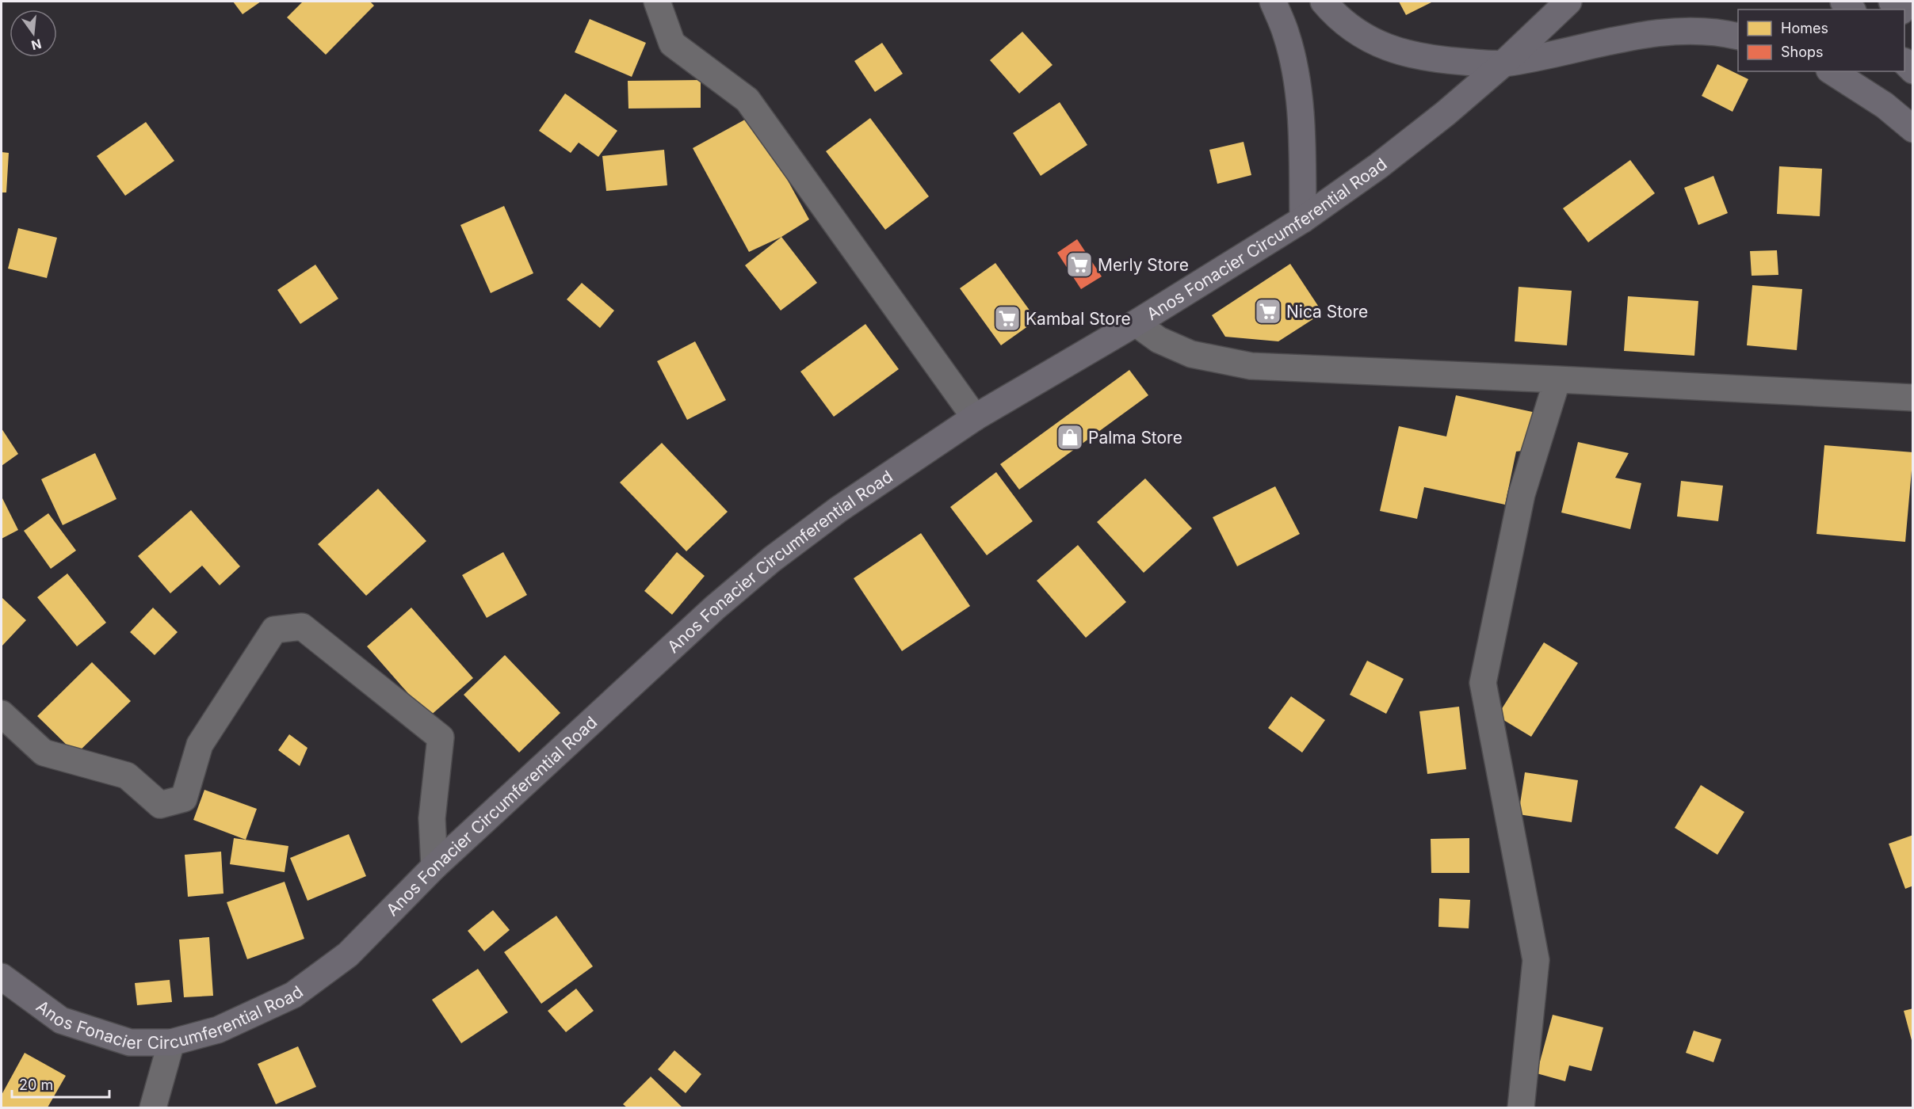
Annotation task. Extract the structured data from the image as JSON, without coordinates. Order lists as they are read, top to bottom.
{
  "streets": {
    "main road": ["Anos Fonacier Circumferential Road"]
  },
  "places": {
    "supermarket": ["Merly Store", "Nica Store", "Kambal Store"],
    "shop": ["Palma Store"]
  },
  "legend": ["Homes", "Shops"],
  "scale_bar": "20 m",
  "north": "bottom"
}
